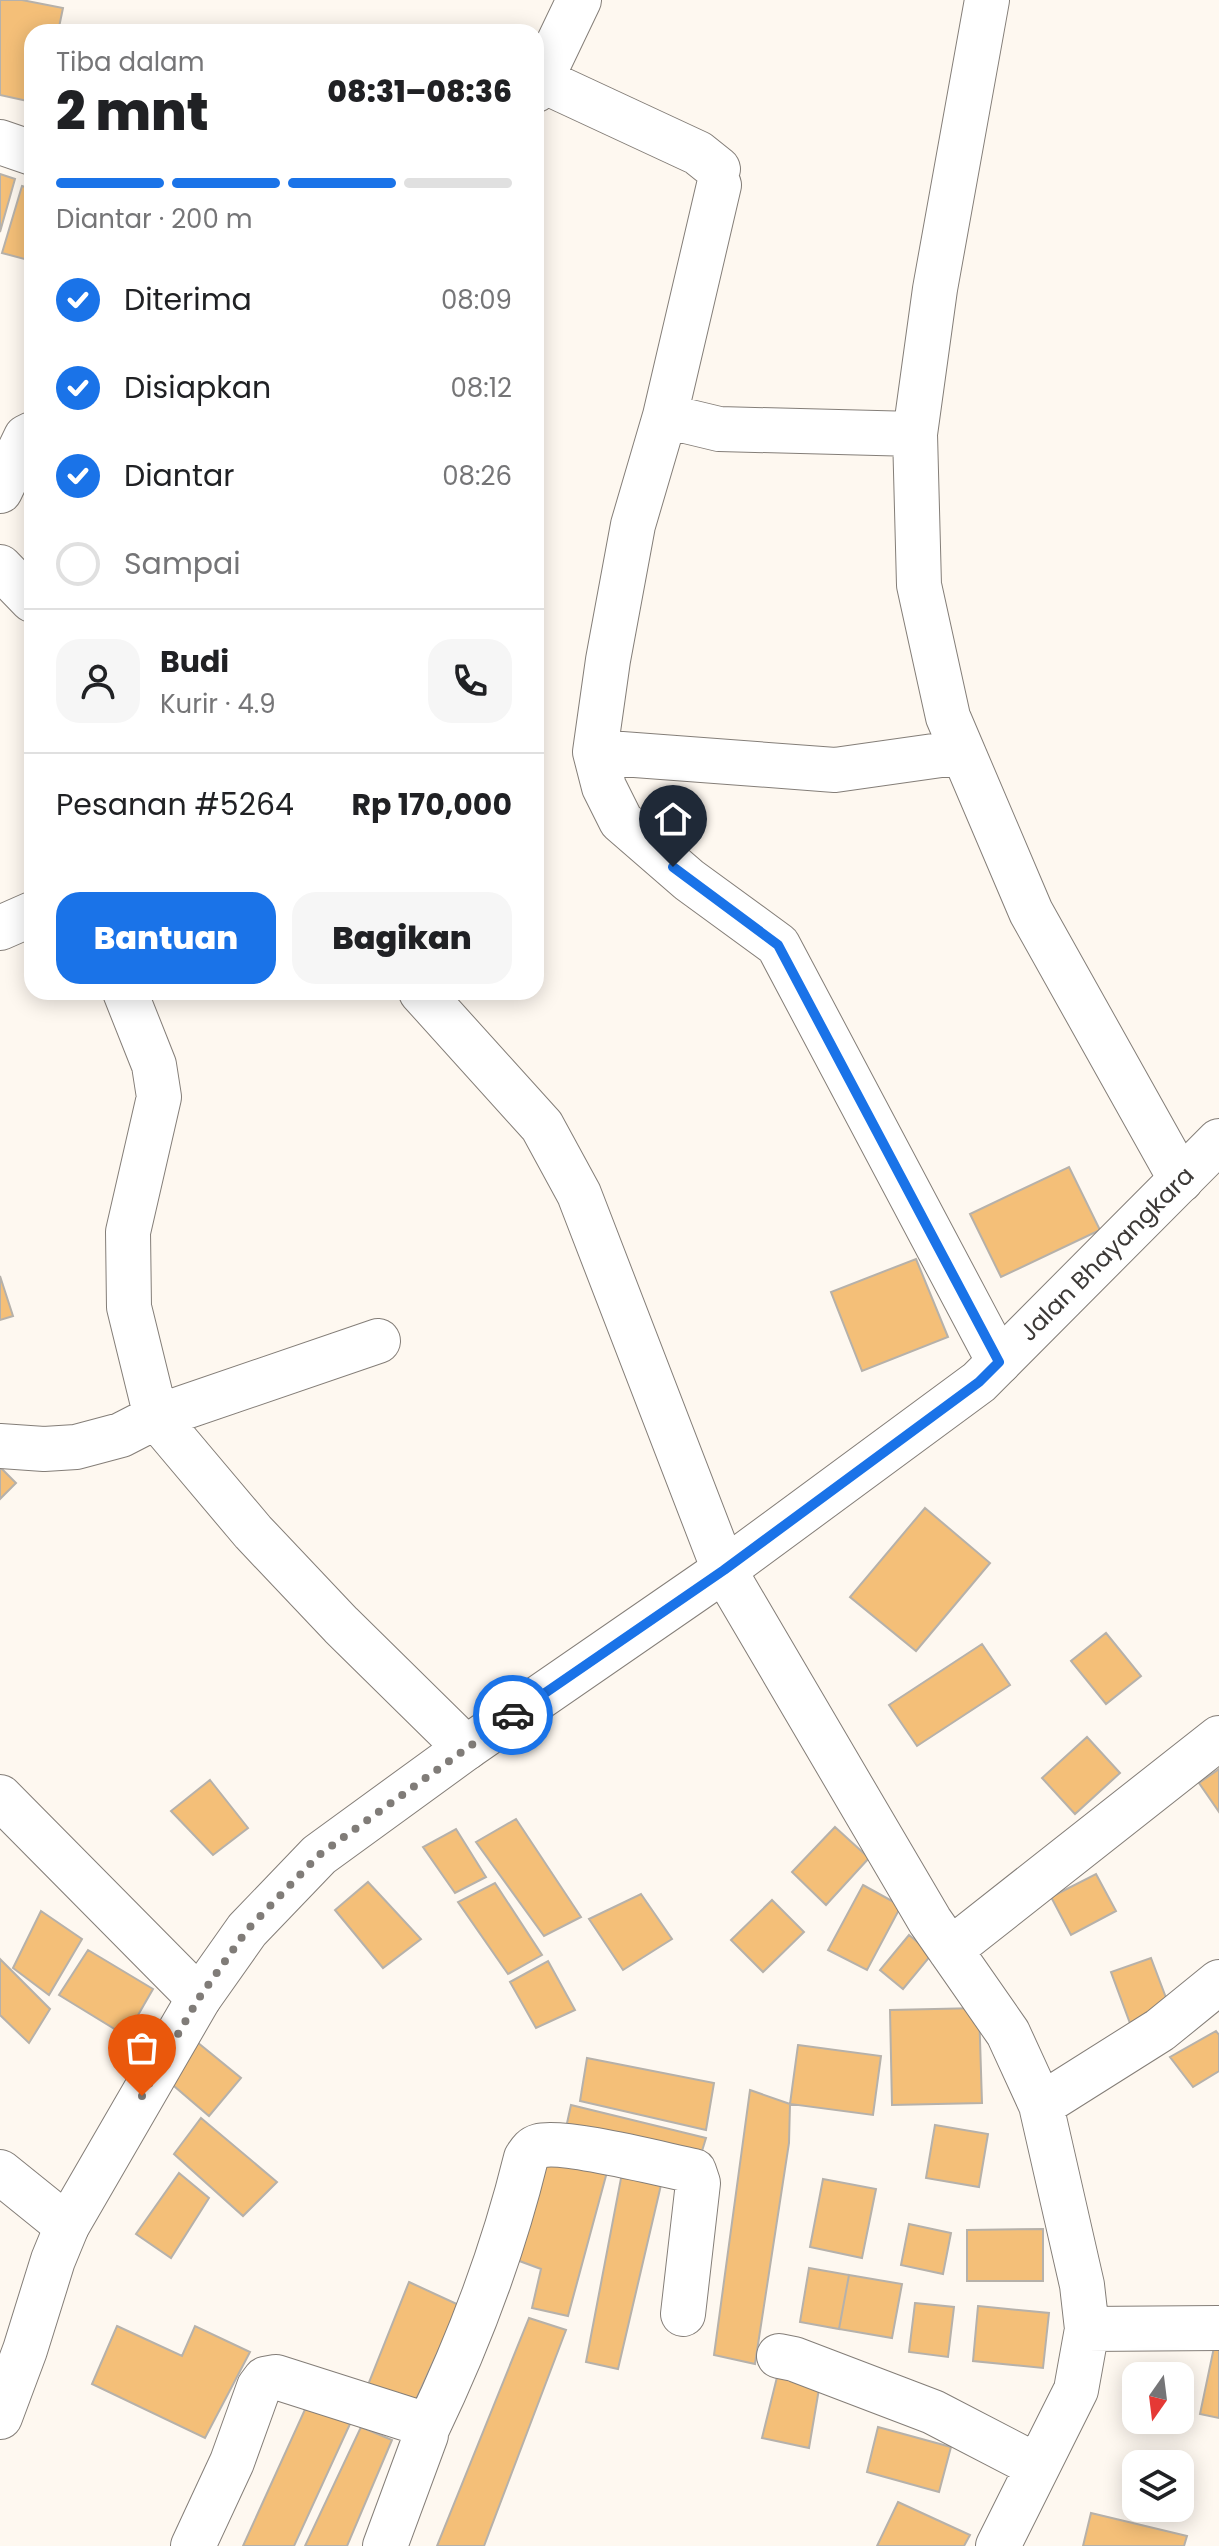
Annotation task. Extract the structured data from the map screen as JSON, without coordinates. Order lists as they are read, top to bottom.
{
  "streets": {
    "street": ["Jalan Bhayangkara"]
  },
  "north": "bottom",
  "page": {
    "heading": ["2 mnt", "Tiba dalam", "08:31–08:36"],
    "panel": [
      "Budi",
      "Kurir · 4.9",
      "Pesanan #5264",
      "Rp 170,000"
    ],
    "bar": "Diantar · 200 m",
    "list": [
      ["Diterima", "08:09"],
      ["Disiapkan", "08:12"],
      ["Diantar", "08:26"],
      "Sampai"
    ],
    "buttons": ["Bantuan", "Bagikan"]
  }
}
